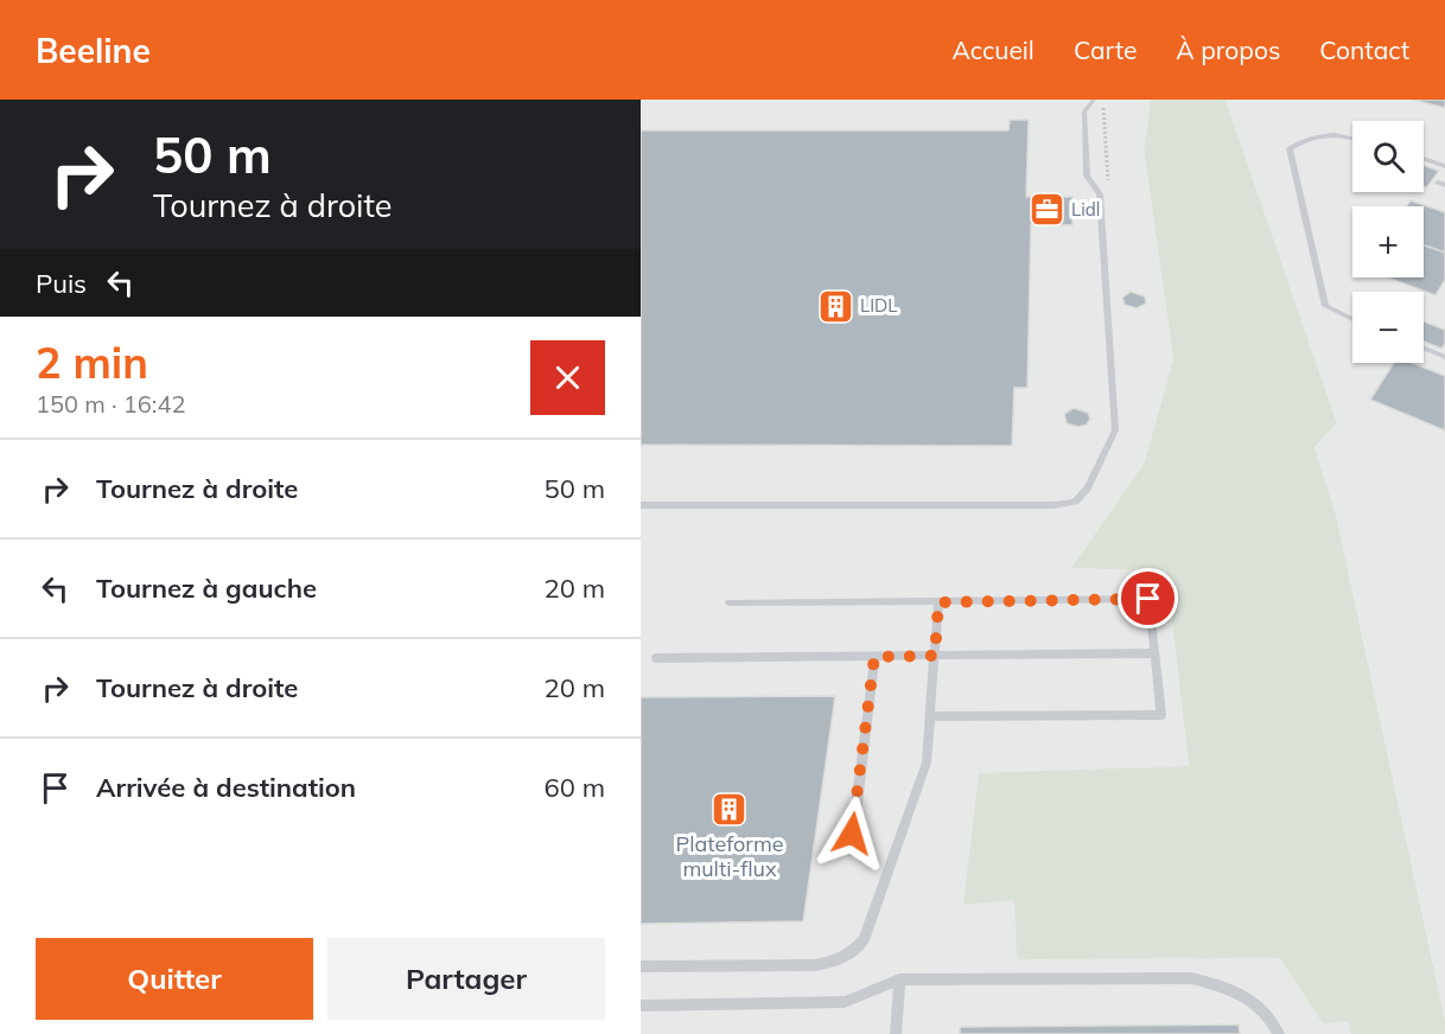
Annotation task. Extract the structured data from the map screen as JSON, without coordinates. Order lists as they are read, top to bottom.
{
  "places": {
    "office": ["Lidl"],
    "building": ["LIDL", "Plateforme multi-flux"]
  },
  "page": {
    "header": "Beeline",
    "nav": [
      "Accueil",
      "Carte",
      "À propos",
      "Contact"
    ],
    "turn": ["50 m", "Tournez à droite"],
    "map_buttons": ["+", "−"],
    "then": "Puis",
    "heading": ["2 min", "150 m · 16:42"],
    "list": [
      {
        "name": "Tournez à droite",
        "value": "50 m"
      },
      {
        "name": "Tournez à gauche",
        "value": "20 m"
      },
      {
        "name": "Tournez à droite",
        "value": "20 m"
      },
      {
        "name": "Arrivée à destination",
        "value": "60 m"
      }
    ],
    "buttons": ["Quitter", "Partager"]
  }
}
